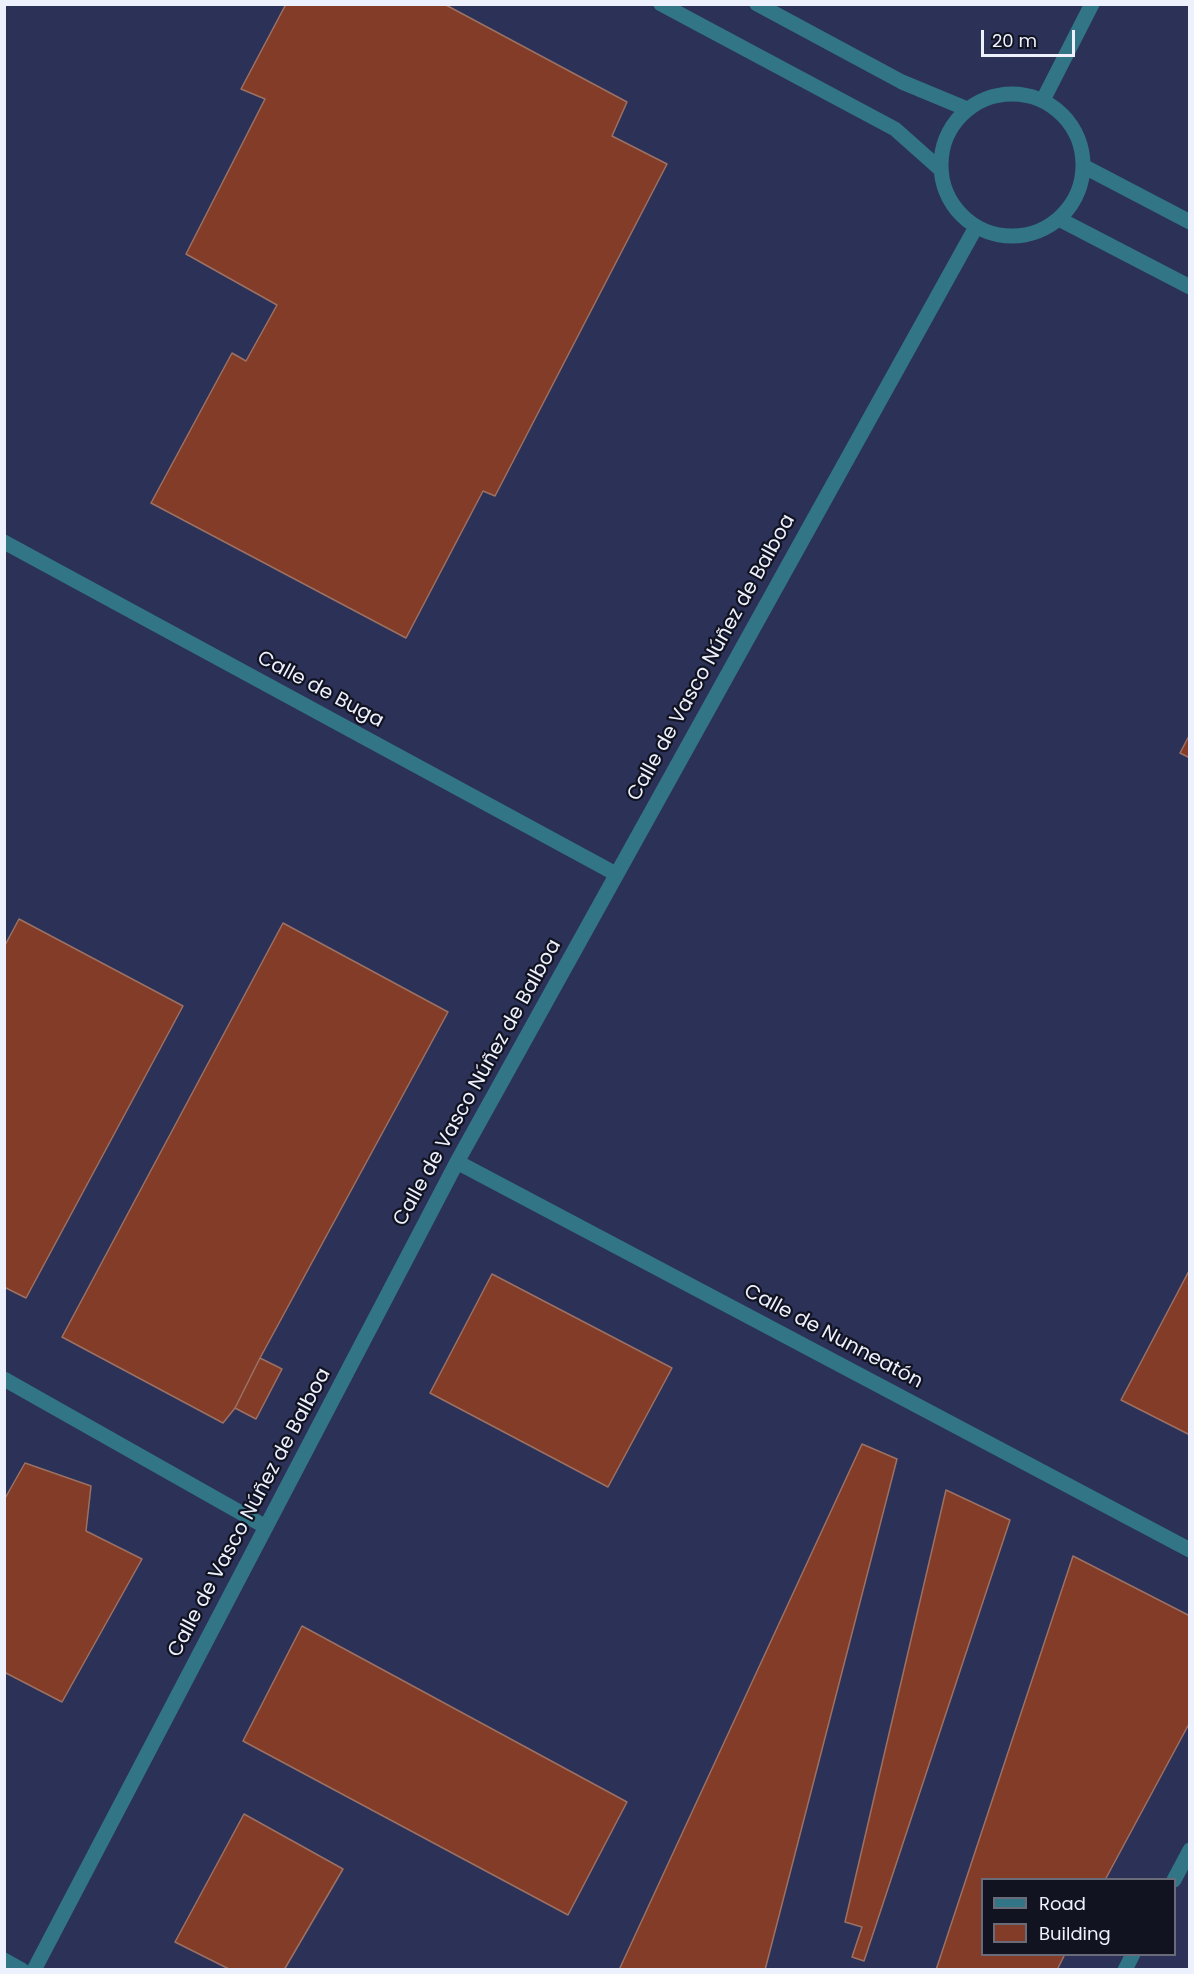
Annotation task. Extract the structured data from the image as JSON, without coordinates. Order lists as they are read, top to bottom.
{
  "streets": {
    "street": ["Calle de Vasco Núñez de Balboa", "Calle de Buga", "Calle de Nunneatón"]
  },
  "crossings": [
    ["Calle de Vasco Núñez de Balboa", "Calle de Buga"],
    ["Calle de Vasco Núñez de Balboa", "Calle de Nunneatón"]
  ],
  "legend": ["Road", "Building"],
  "scale_bar": "20 m"
}
